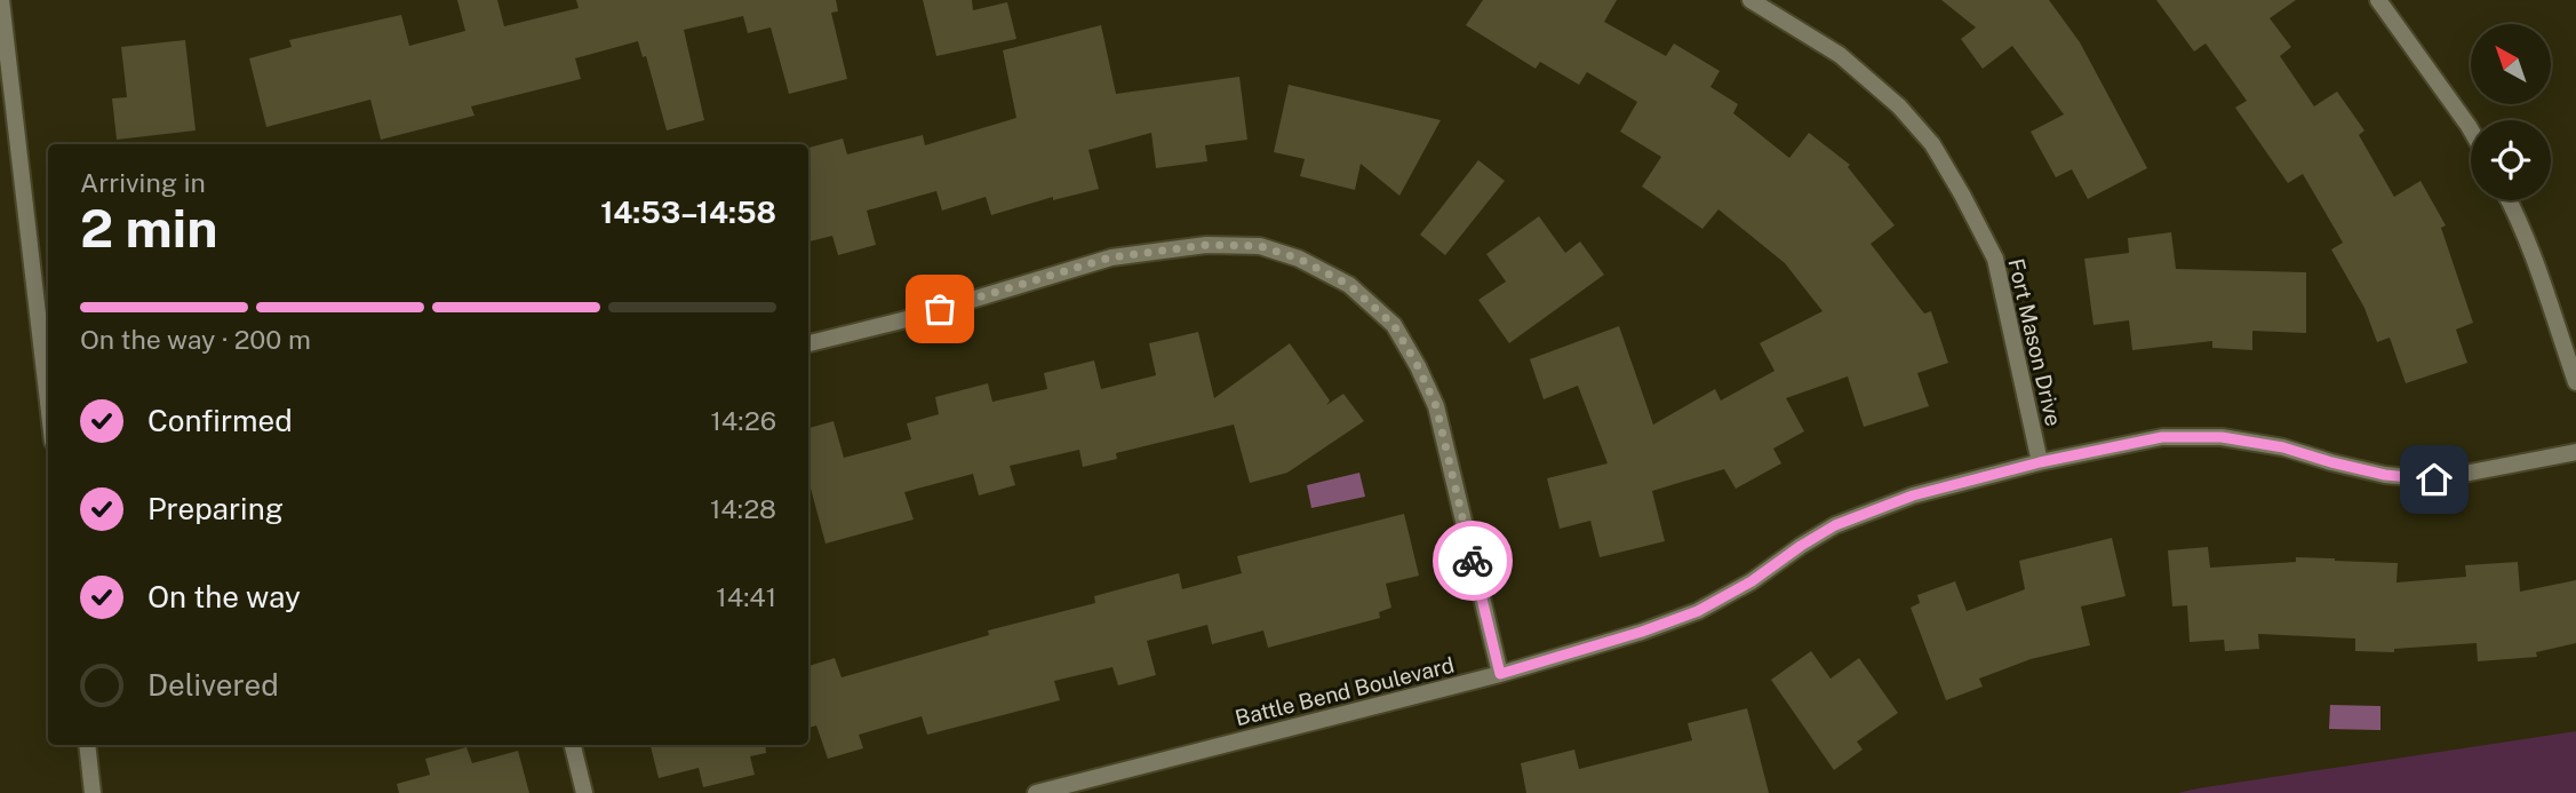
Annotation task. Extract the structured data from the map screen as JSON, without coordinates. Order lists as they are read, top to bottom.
{
  "streets": {
    "street": ["Fort Mason Drive", "Battle Bend Boulevard"]
  },
  "crossings": [
    ["Fort Mason Drive", "Battle Bend Boulevard"]
  ],
  "north": "top left",
  "page": {
    "heading": ["2 min", "Arriving in", "14:53–14:58"],
    "bar": "On the way · 200 m",
    "list": [
      ["Confirmed", "14:26"],
      ["Preparing", "14:28"],
      ["On the way", "14:41"],
      "Delivered"
    ]
  }
}
